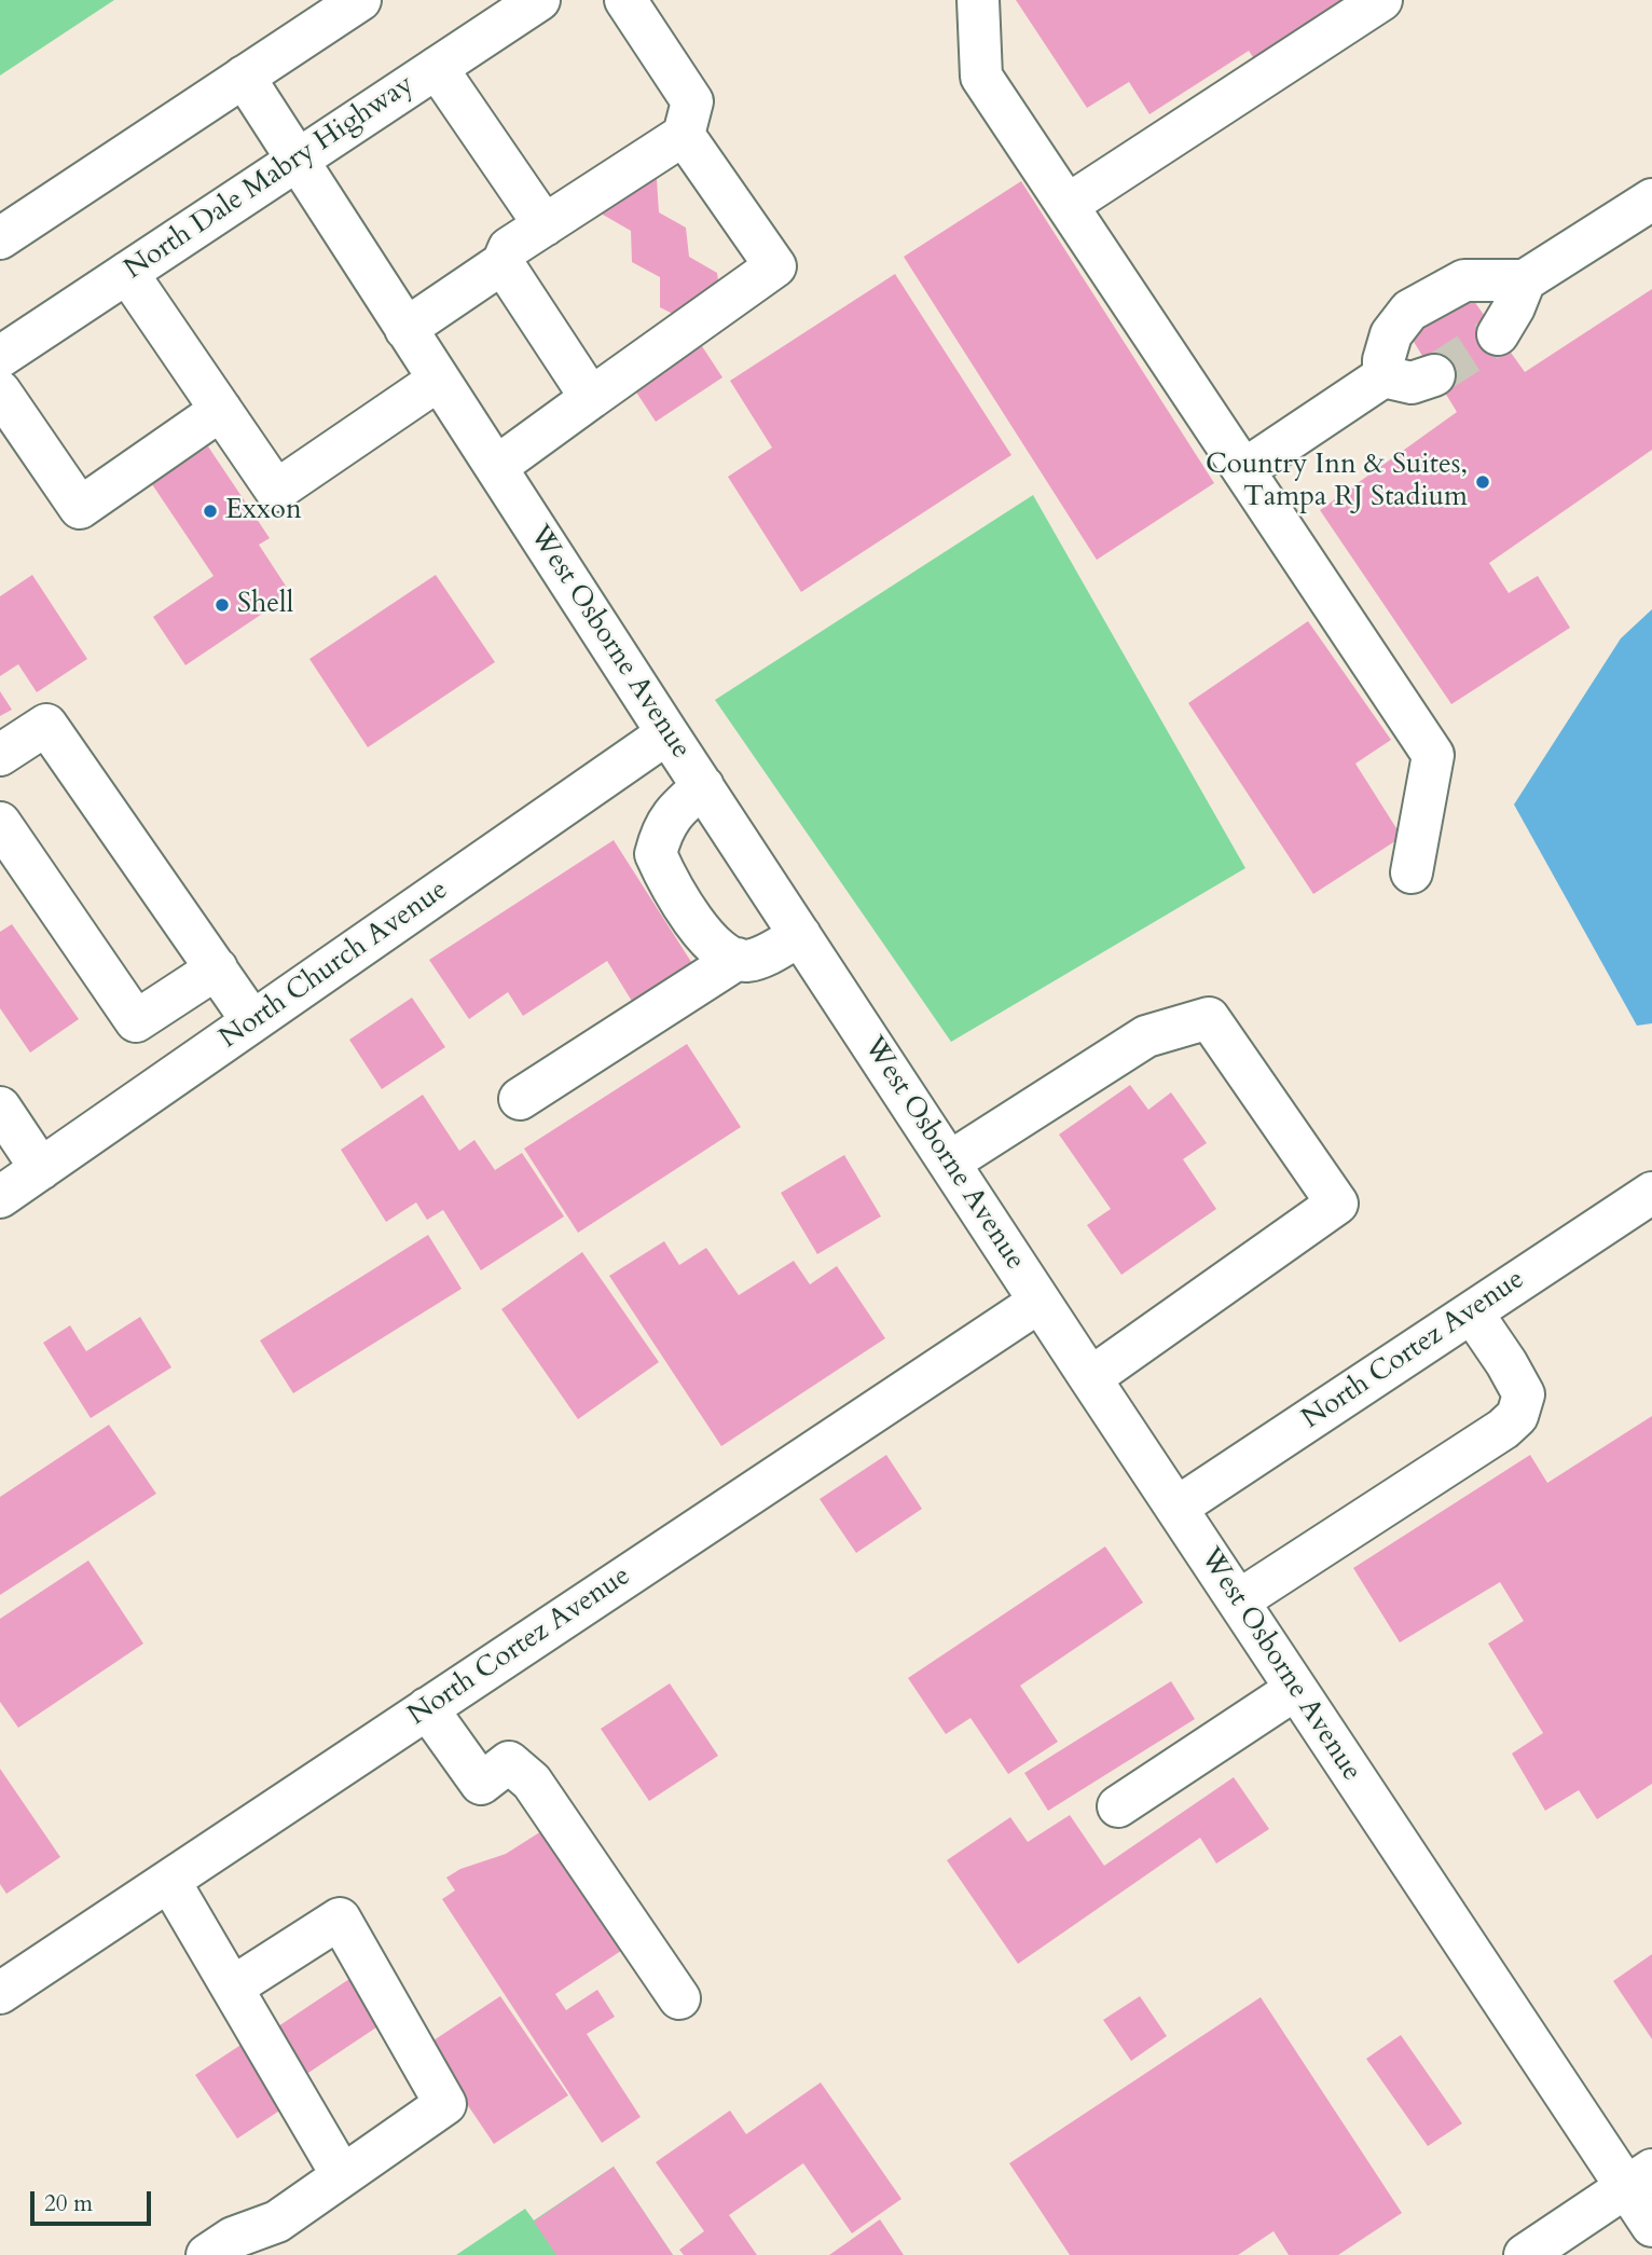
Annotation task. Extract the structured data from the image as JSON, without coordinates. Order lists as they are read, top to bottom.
{
  "streets": {
    "street": [
      "North Dale Mabry Highway",
      "West Osborne Avenue",
      "North Church Avenue",
      "North Cortez Avenue"
    ]
  },
  "crossings": [
    ["North Dale Mabry Highway", "West Osborne Avenue"],
    ["West Osborne Avenue", "North Church Avenue"],
    ["West Osborne Avenue", "North Cortez Avenue"]
  ],
  "places": ["Country Inn & Suites, Tampa RJ Stadium", "Exxon", "Shell"],
  "scale_bar": "20 m"
}
